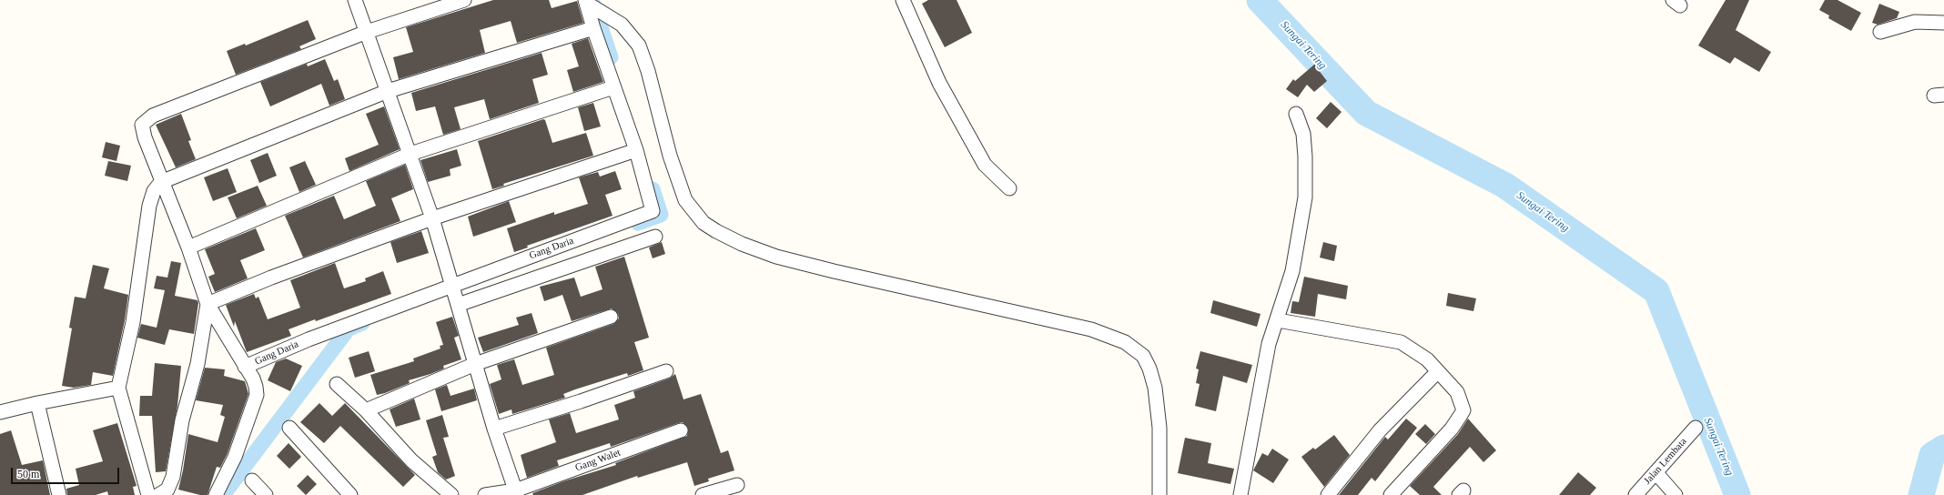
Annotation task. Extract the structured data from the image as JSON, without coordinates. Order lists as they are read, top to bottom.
{
  "streets": {
    "street": ["Gang Daria", "Gang Walet", "Jalan Lembata"]
  },
  "water": ["Sungai Tering"],
  "scale_bar": "50 m"
}
